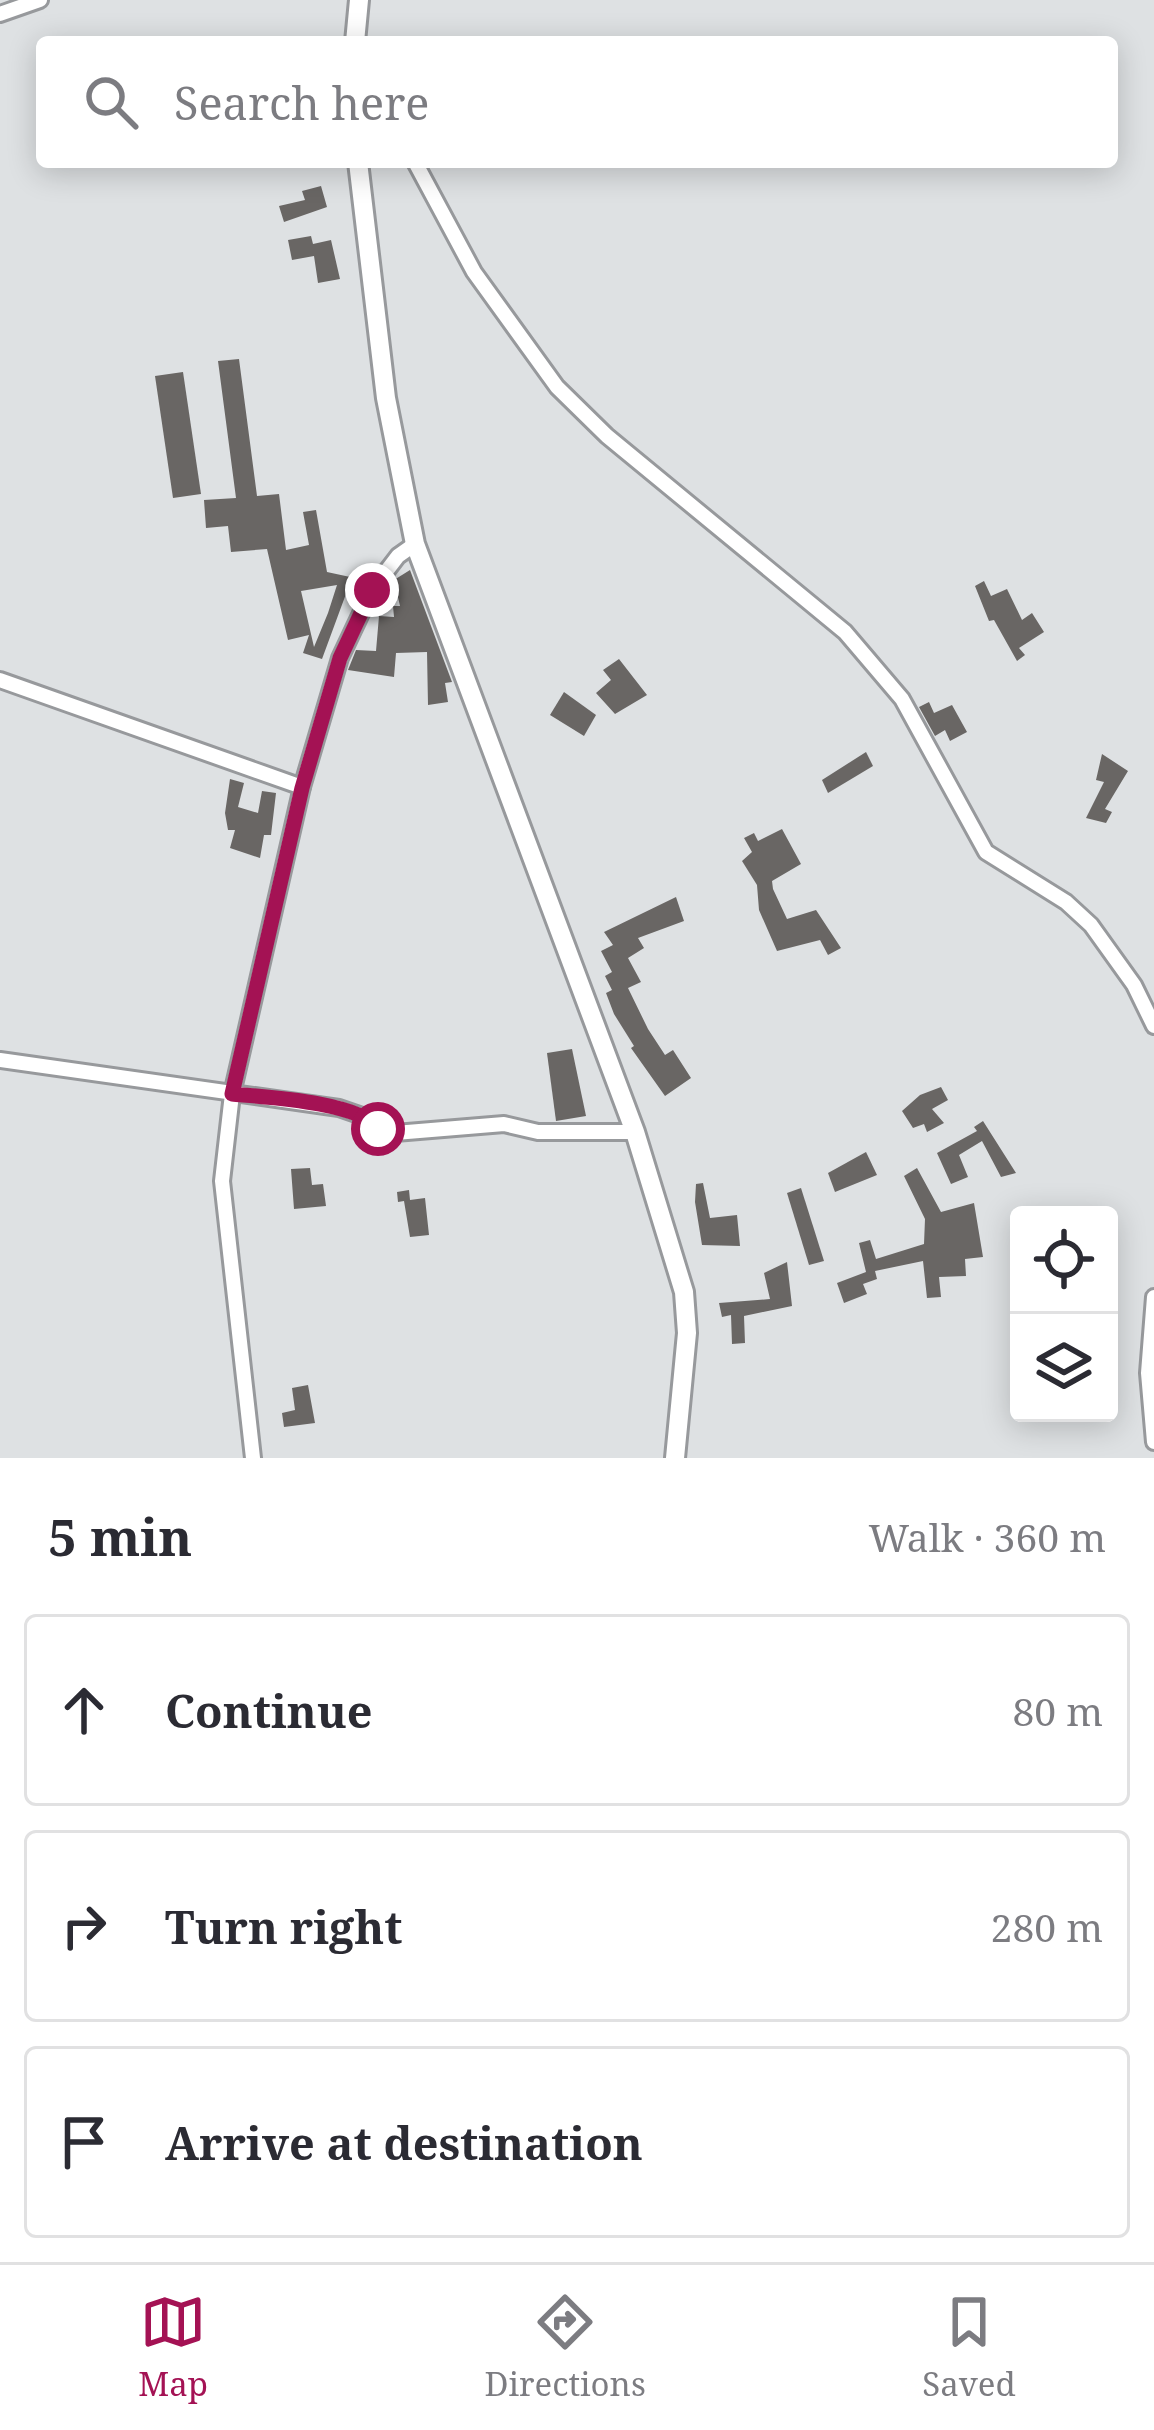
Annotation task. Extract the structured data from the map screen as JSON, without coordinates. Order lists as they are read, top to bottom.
{
  "page": {
    "search": "Search here",
    "heading": ["5 min", "Walk · 360 m"],
    "list": [
      ["Continue", "80 m"],
      ["Turn right", "280 m"],
      "Arrive at destination"
    ],
    "nav": ["Map", "Directions", "Saved"]
  }
}
